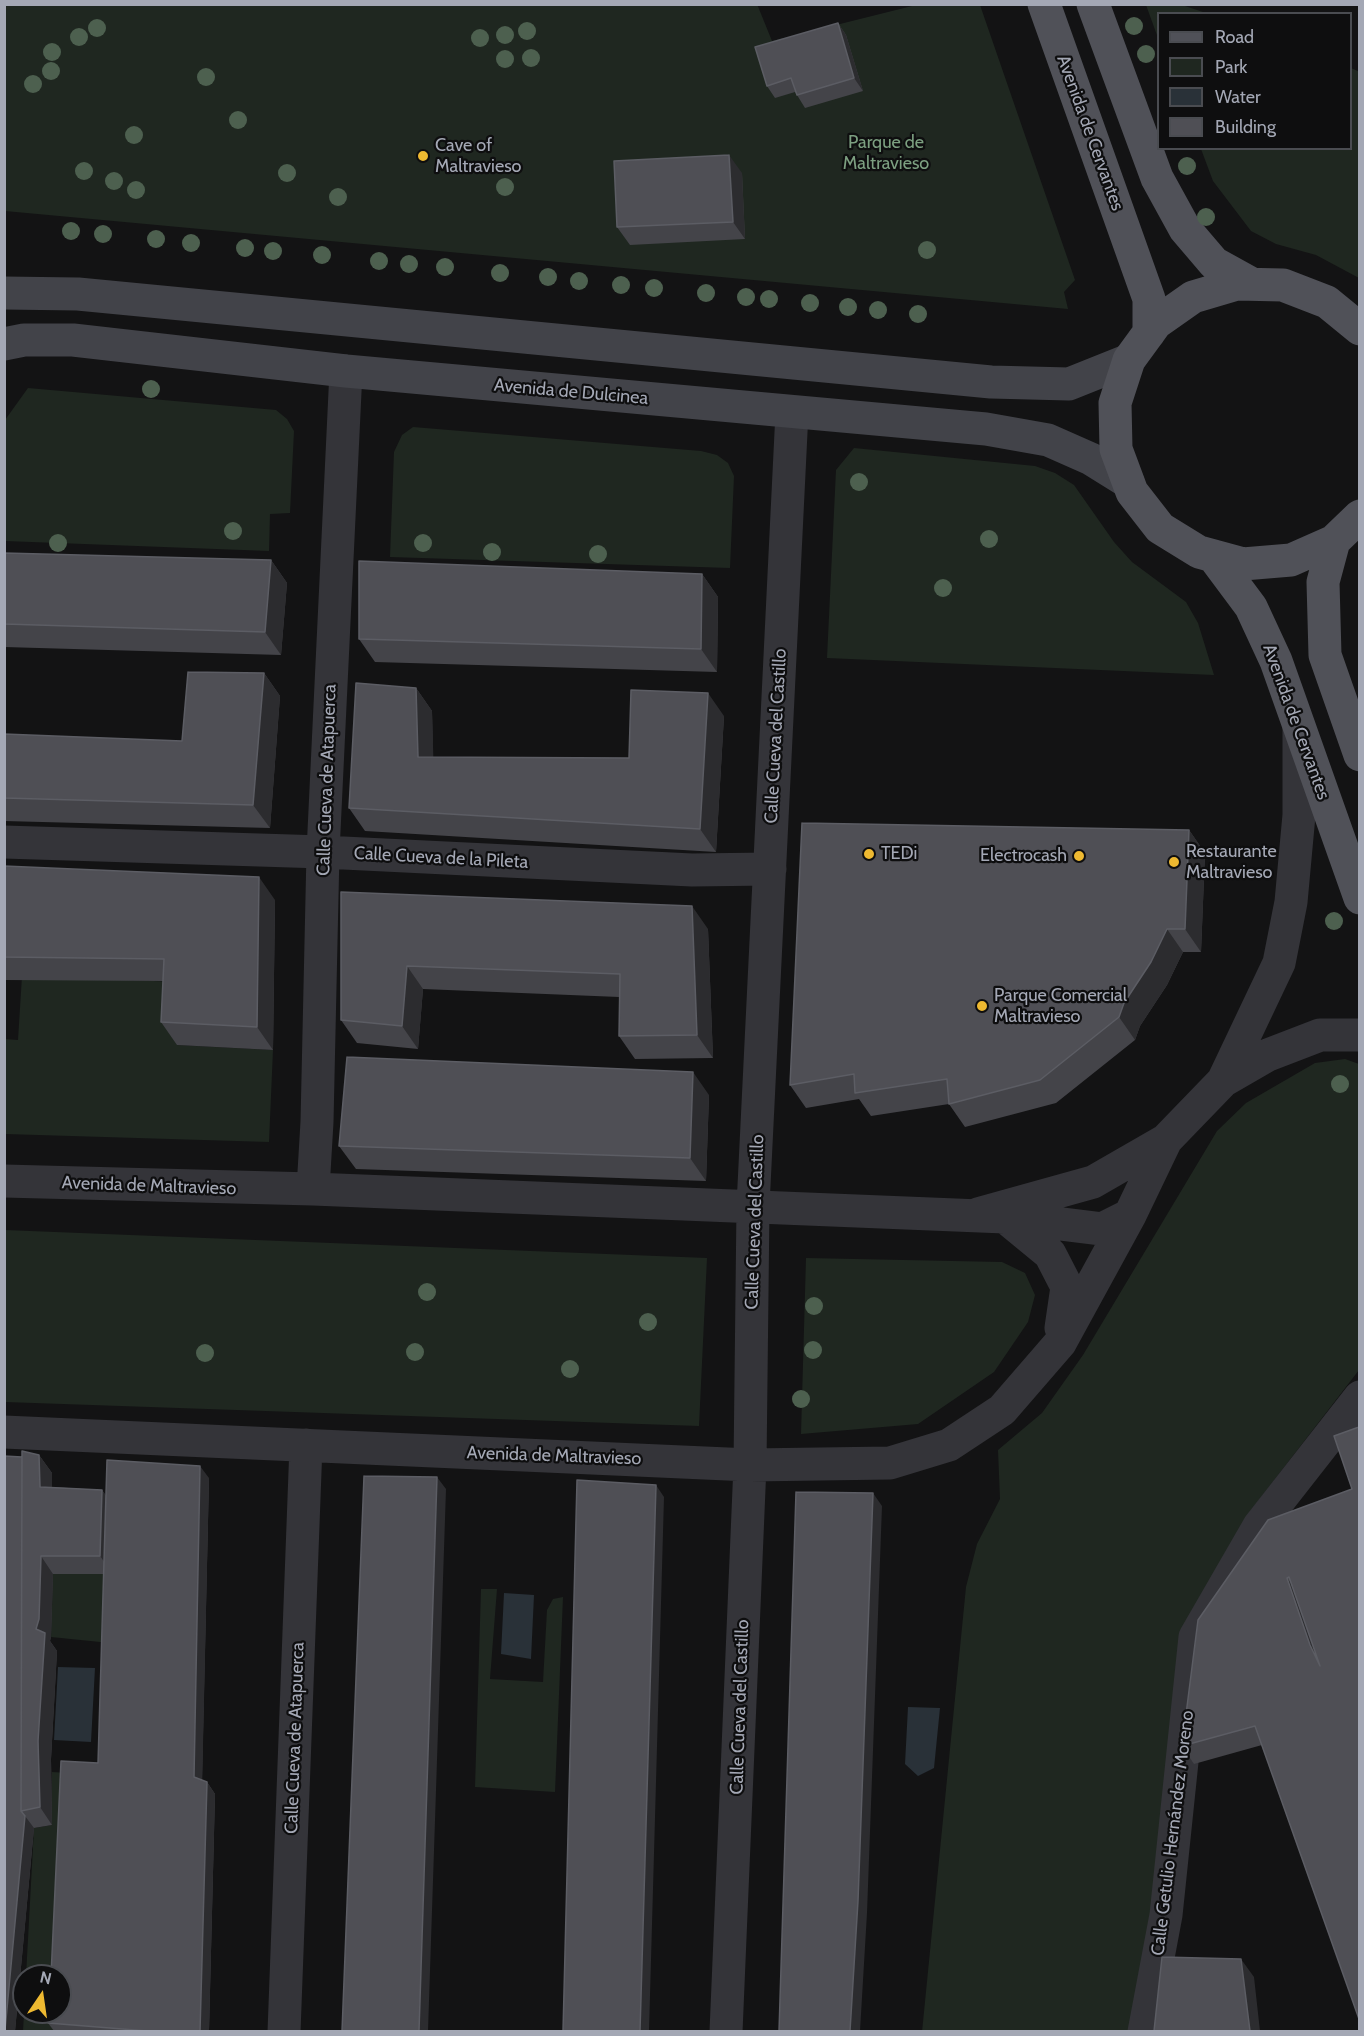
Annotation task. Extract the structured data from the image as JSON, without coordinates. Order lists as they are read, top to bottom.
{
  "streets": {
    "main road": ["Avenida de Cervantes", "Avenida de Dulcinea"],
    "street": [
      "Calle Cueva del Castillo",
      "Calle Cueva de Atapuerca",
      "Calle Cueva de la Pileta",
      "Avenida de Maltravieso",
      "Calle Getulio Hernández Moreno"
    ]
  },
  "crossings": [
    ["Avenida de Cervantes", "Avenida de Maltravieso"],
    ["Avenida de Dulcinea", "Calle Cueva del Castillo"],
    ["Avenida de Dulcinea", "Calle Cueva de Atapuerca"],
    ["Calle Cueva del Castillo", "Calle Cueva de la Pileta"],
    ["Calle Cueva del Castillo", "Avenida de Maltravieso"],
    ["Calle Cueva de Atapuerca", "Calle Cueva de la Pileta"],
    ["Calle Cueva de Atapuerca", "Avenida de Maltravieso"]
  ],
  "parks": ["Parque de Maltravieso"],
  "places": [
    "Cave of Maltravieso",
    "TEDi",
    "Electrocash",
    "Restaurante Maltravieso",
    "Parque Comercial Maltravieso"
  ],
  "legend": [
    "Road",
    "Park",
    "Water",
    "Building"
  ],
  "north": "top"
}
